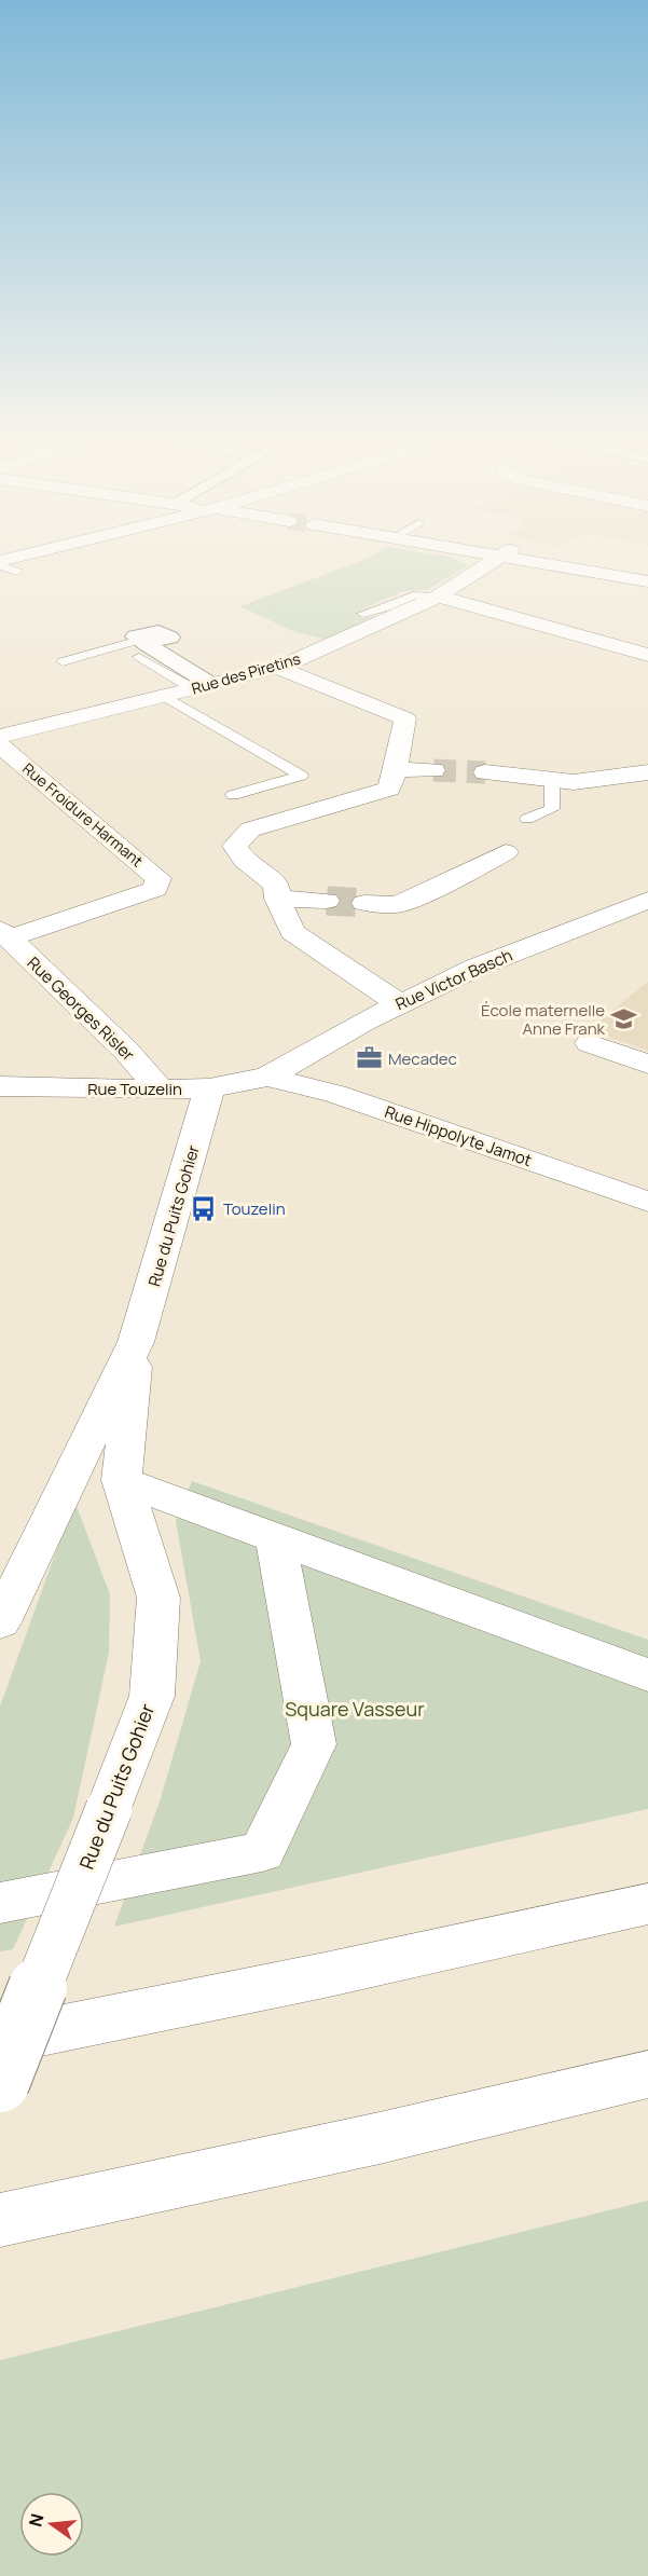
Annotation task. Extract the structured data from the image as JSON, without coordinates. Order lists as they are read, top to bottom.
{
  "streets": {
    "main road": [
      "Rue des Piretins",
      "Rue Froidure Harmant",
      "Rue Victor Basch",
      "Rue Georges Risler",
      "Rue Touzelin",
      "Rue Hippolyte Jamot",
      "Rue du Puits Gohier"
    ]
  },
  "crossings": [
    ["Rue Froidure Harmant", "Rue Georges Risler"],
    ["Rue Victor Basch", "Rue Touzelin"],
    ["Rue Victor Basch", "Rue Hippolyte Jamot"],
    ["Rue Georges Risler", "Rue Touzelin"],
    ["Rue Touzelin", "Rue Hippolyte Jamot"],
    ["Rue Touzelin", "Rue du Puits Gohier"]
  ],
  "parks": ["Square Vasseur"],
  "places": {
    "school or university": ["École maternelle Anne Frank"],
    "office": ["Mecadec"],
    "bus stop": ["Touzelin"]
  },
  "north": "left"
}
